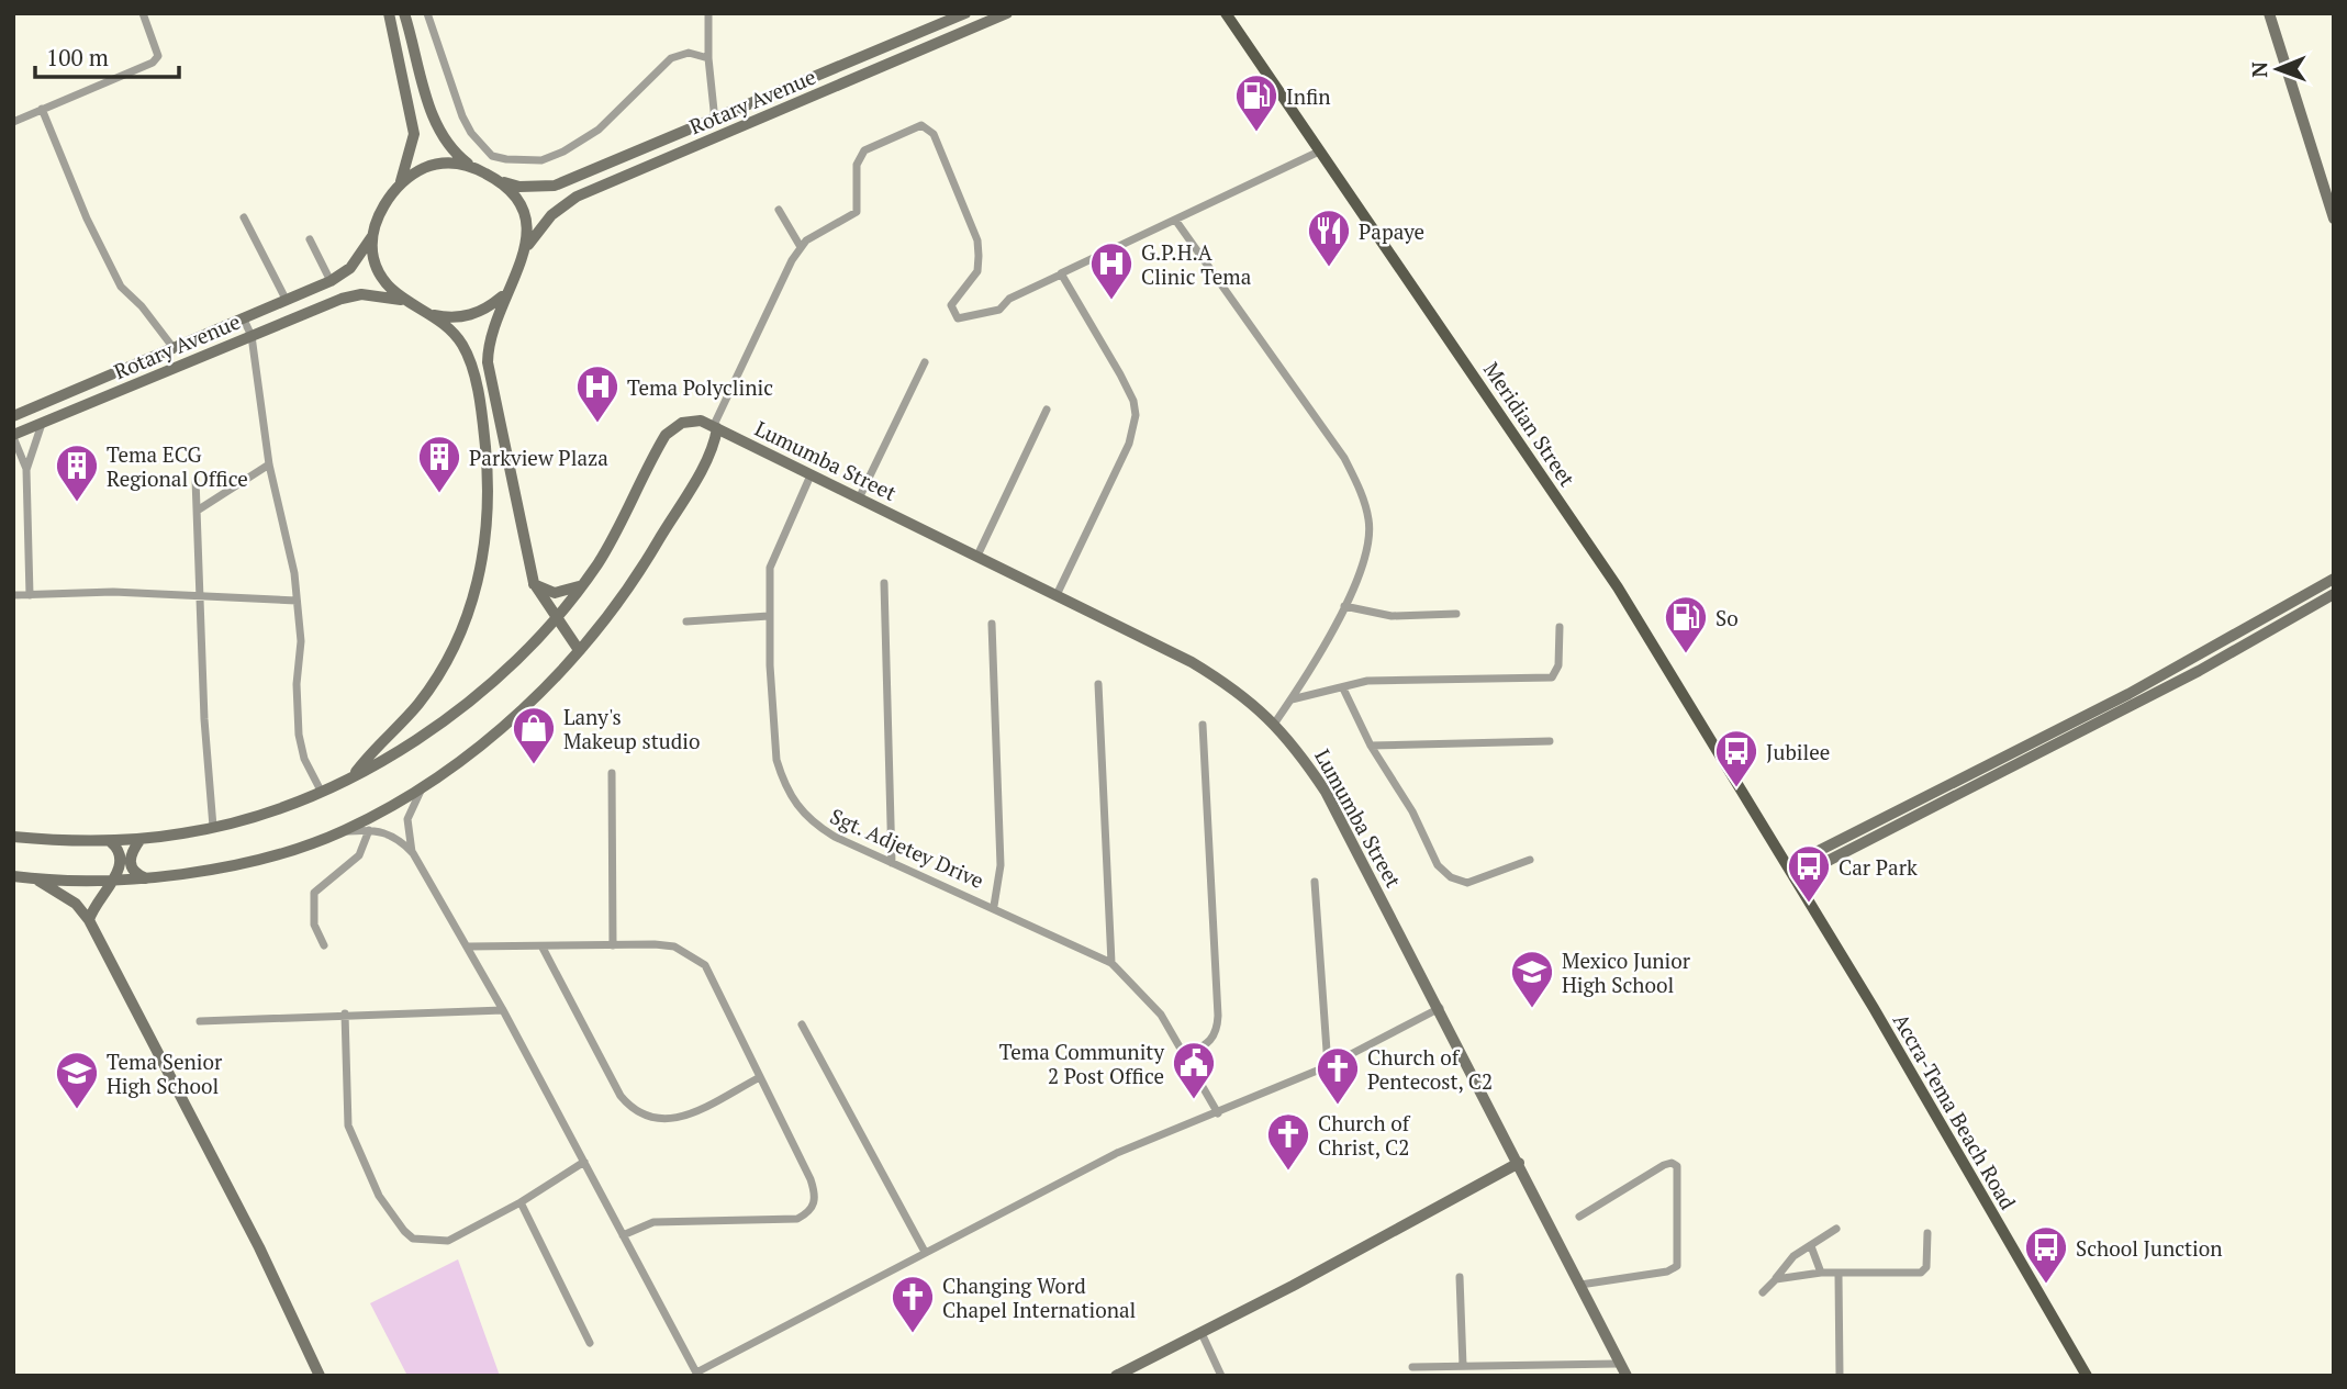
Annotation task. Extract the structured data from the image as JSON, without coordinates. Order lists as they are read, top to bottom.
{
  "streets": {
    "main road": [
      "Rotary Avenue",
      "Meridian Street",
      "Lumumba Street",
      "Accra-Tema Beach Road"
    ],
    "street": ["Sgt. Adjetey Drive"]
  },
  "crossings": [
    ["Meridian Street", "Accra-Tema Beach Road"],
    ["Lumumba Street", "Sgt. Adjetey Drive"]
  ],
  "places": {
    "fuel station": ["Infin", "So"],
    "restaurant": ["Papaye"],
    "hospital": ["G.P.H.A Clinic Tema", "Tema Polyclinic"],
    "building": ["Parkview Plaza", "Tema ECG Regional Office"],
    "shop": ["Lany's Makeup studio"],
    "bus stop": ["Jubilee", "Car Park", "School Junction"],
    "school or university": ["Mexico Junior High School", "Tema Senior High School"],
    "public building": ["Tema Community 2 Post Office"],
    "church": ["Church of Pentecost, C2", "Church of Christ, C2", "Changing Word Chapel International"]
  },
  "scale_bar": "100 m",
  "north": "left"
}
